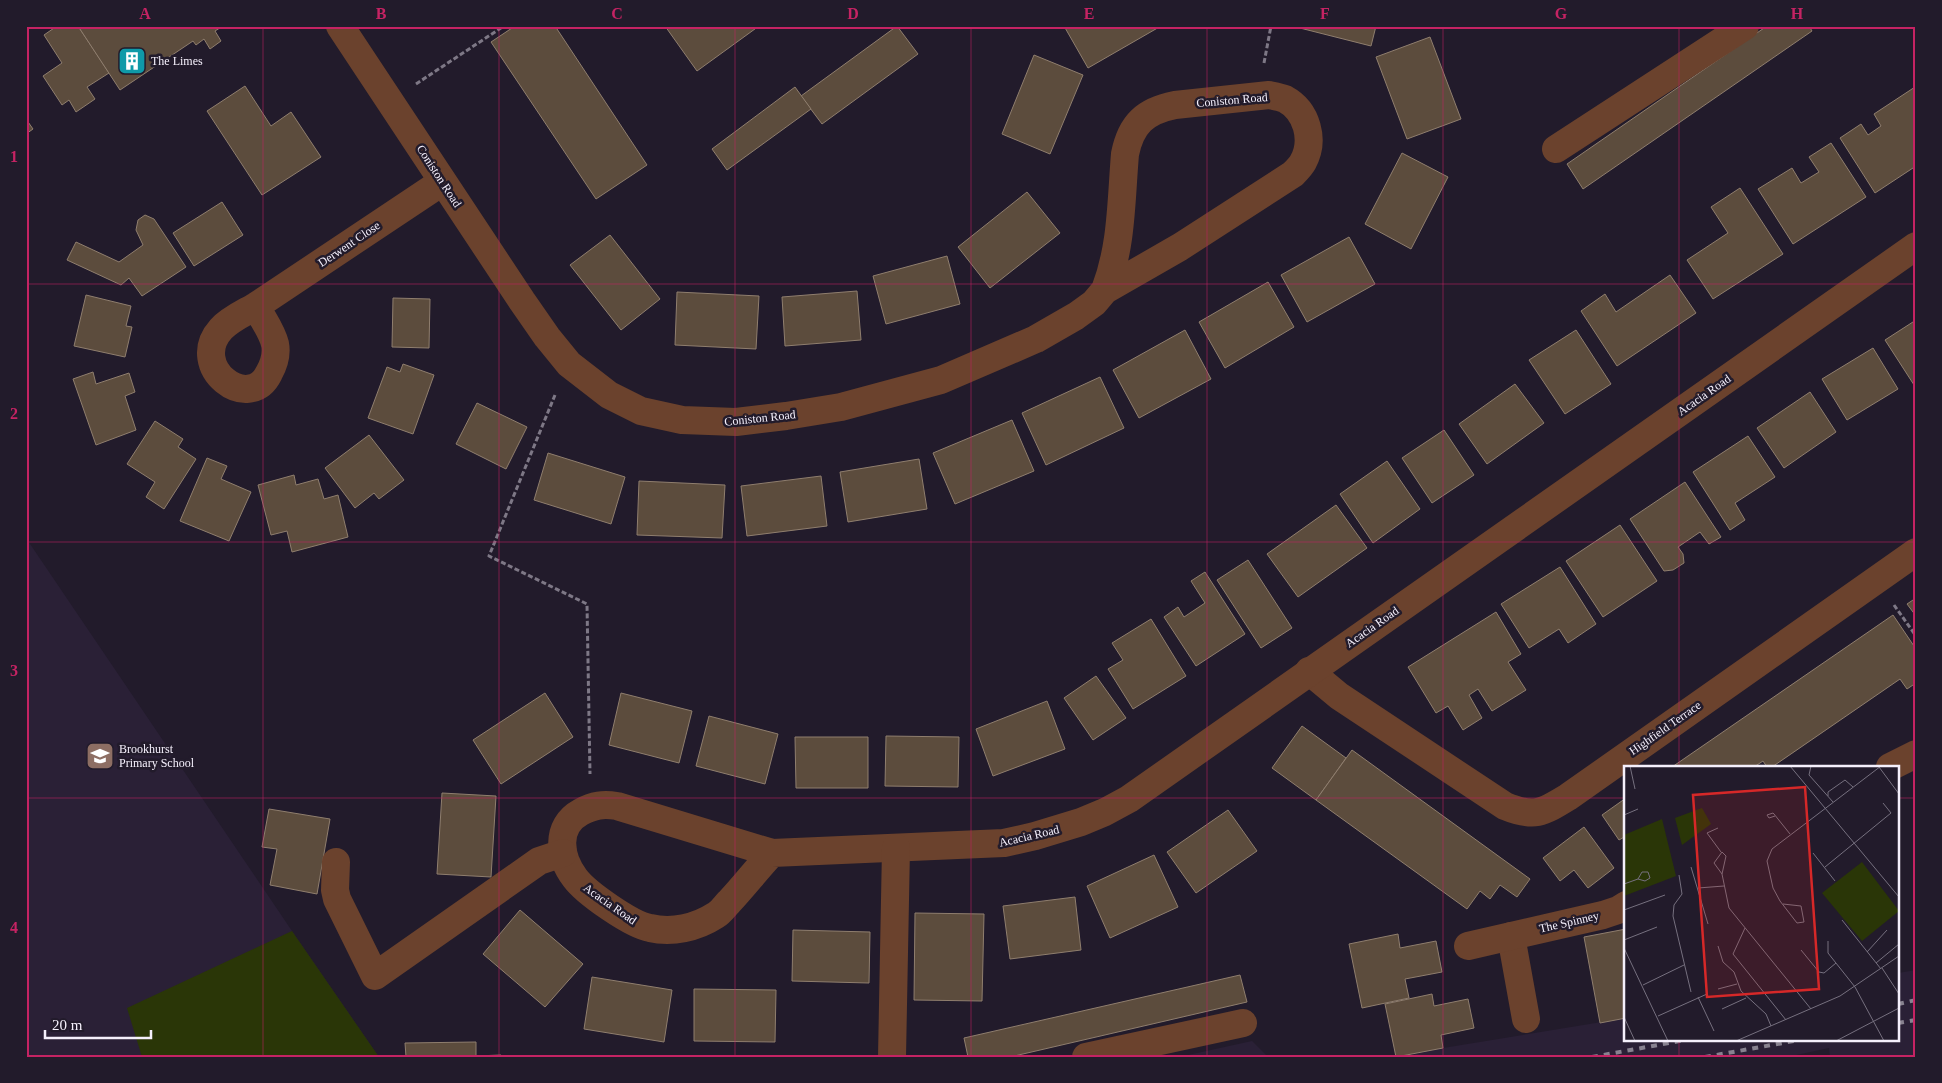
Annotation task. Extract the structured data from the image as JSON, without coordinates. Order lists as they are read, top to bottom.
{
  "streets": {
    "street": [
      "Coniston Road",
      "Derwent Close",
      "Acacia Road",
      "Highfield Terrace",
      "The Spinney"
    ]
  },
  "crossings": [
    ["Coniston Road", "Derwent Close"],
    ["Acacia Road", "Highfield Terrace"]
  ],
  "places": {
    "building": ["The Limes"],
    "school or university": ["Brookhurst Primary School"]
  },
  "scale_bar": "20 m",
  "grid": {
    "columns": [
      "A",
      "B",
      "C",
      "D",
      "E",
      "F",
      "G",
      "H"
    ],
    "rows": [
      "1",
      "2",
      "3",
      "4"
    ]
  }
}
